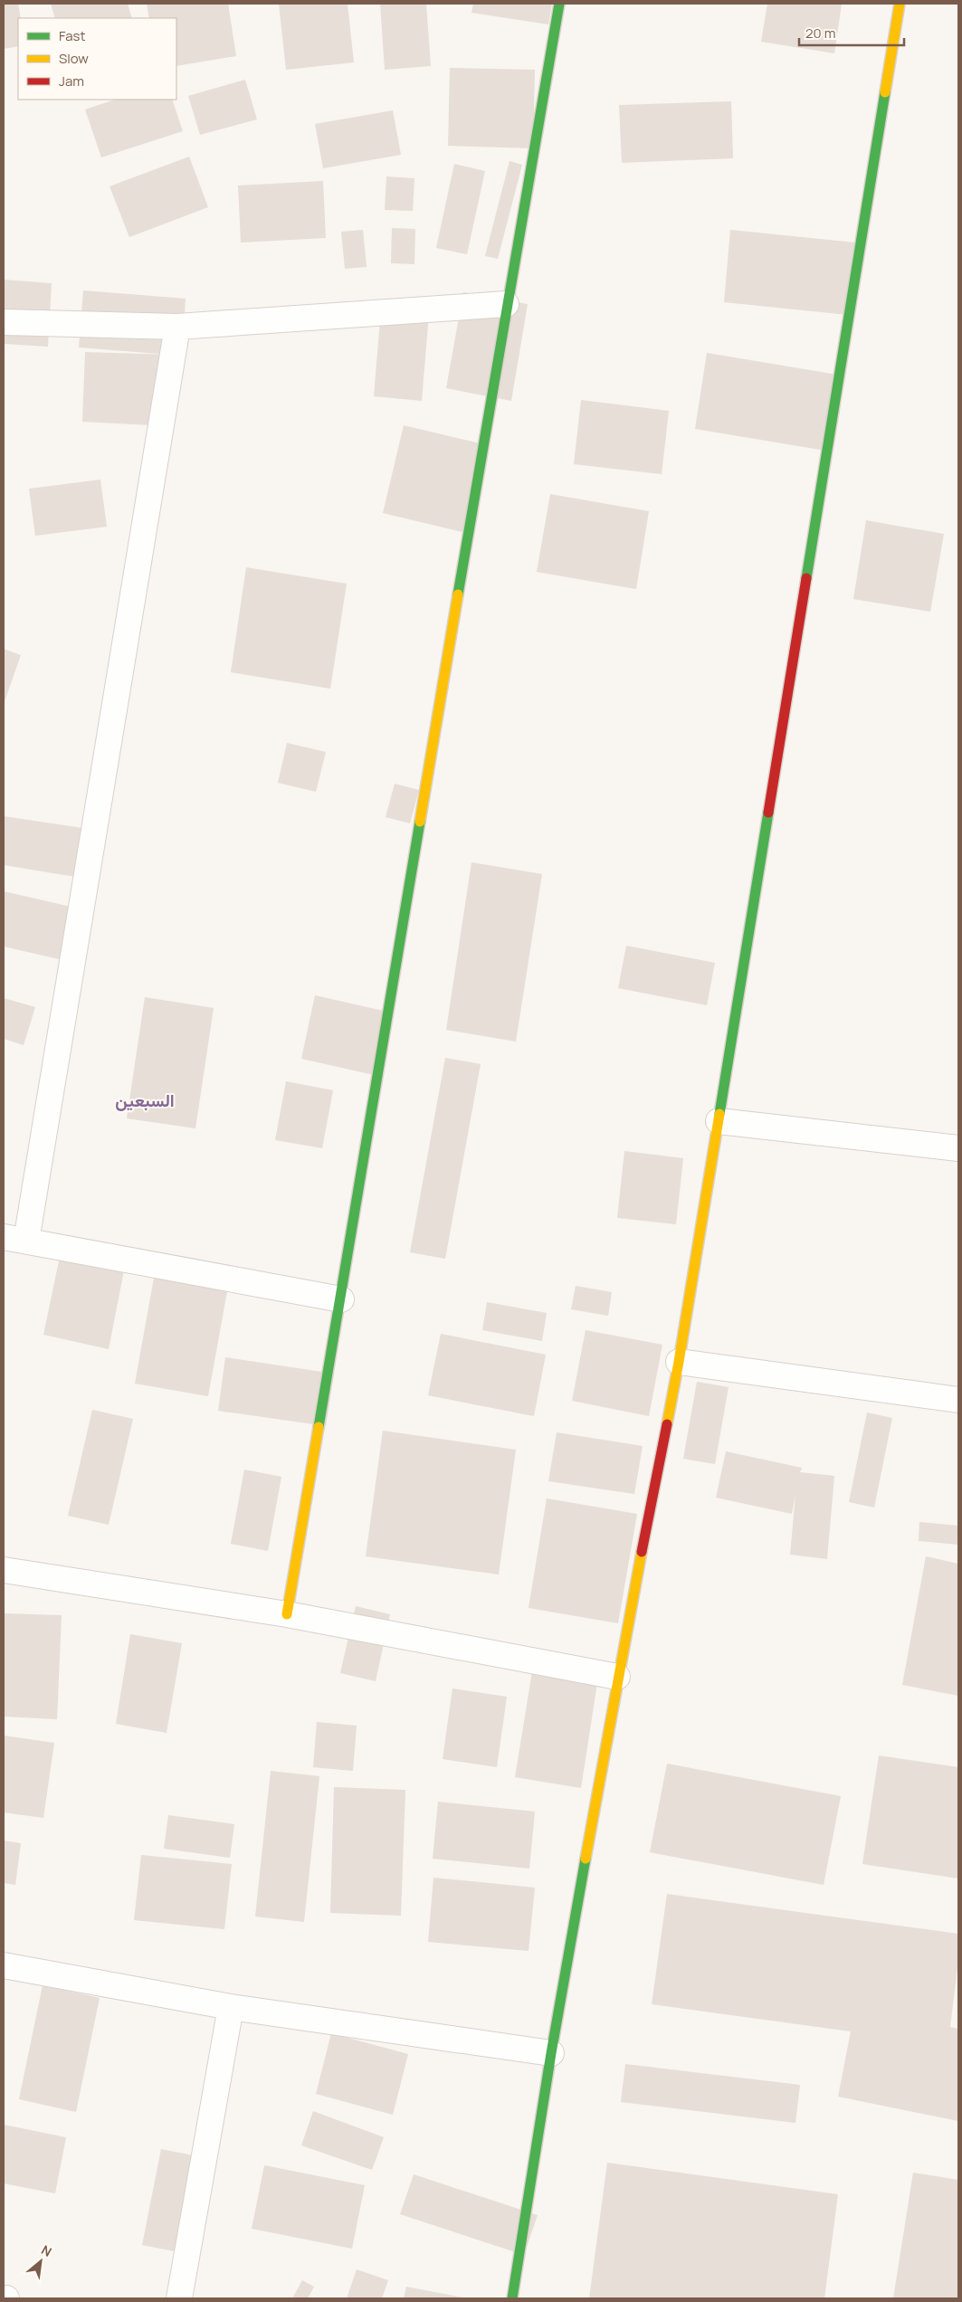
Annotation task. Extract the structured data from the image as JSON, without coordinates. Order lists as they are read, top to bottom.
{
  "districts": ["السبعين"],
  "legend": ["Fast", "Slow", "Jam"],
  "scale_bar": "20 m",
  "north": "top right"
}
